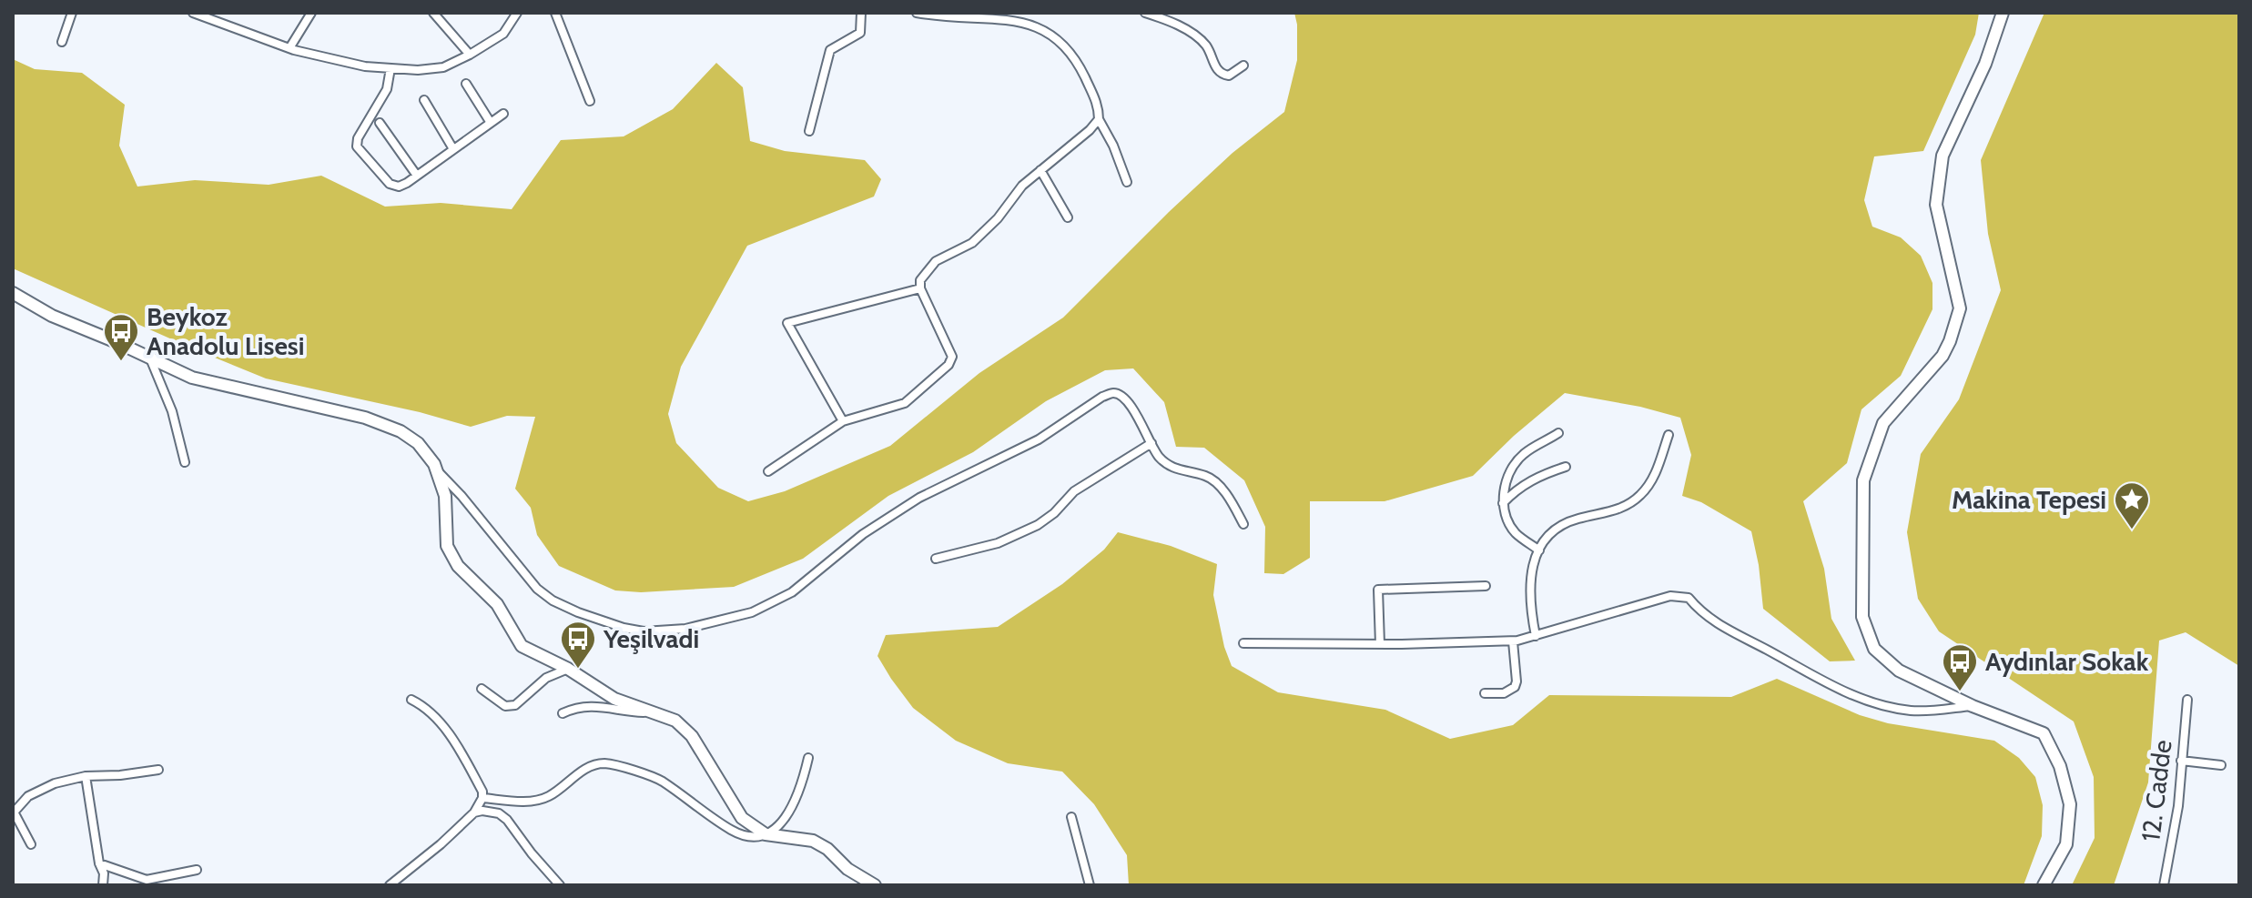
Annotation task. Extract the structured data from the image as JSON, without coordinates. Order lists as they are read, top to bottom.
{
  "streets": {
    "street": ["12. Cadde"]
  },
  "places": {
    "bus stop": ["Beykoz Anadolu Lisesi", "Yeşilvadi", "Aydınlar Sokak"],
    "place": ["Makina Tepesi"]
  }
}
